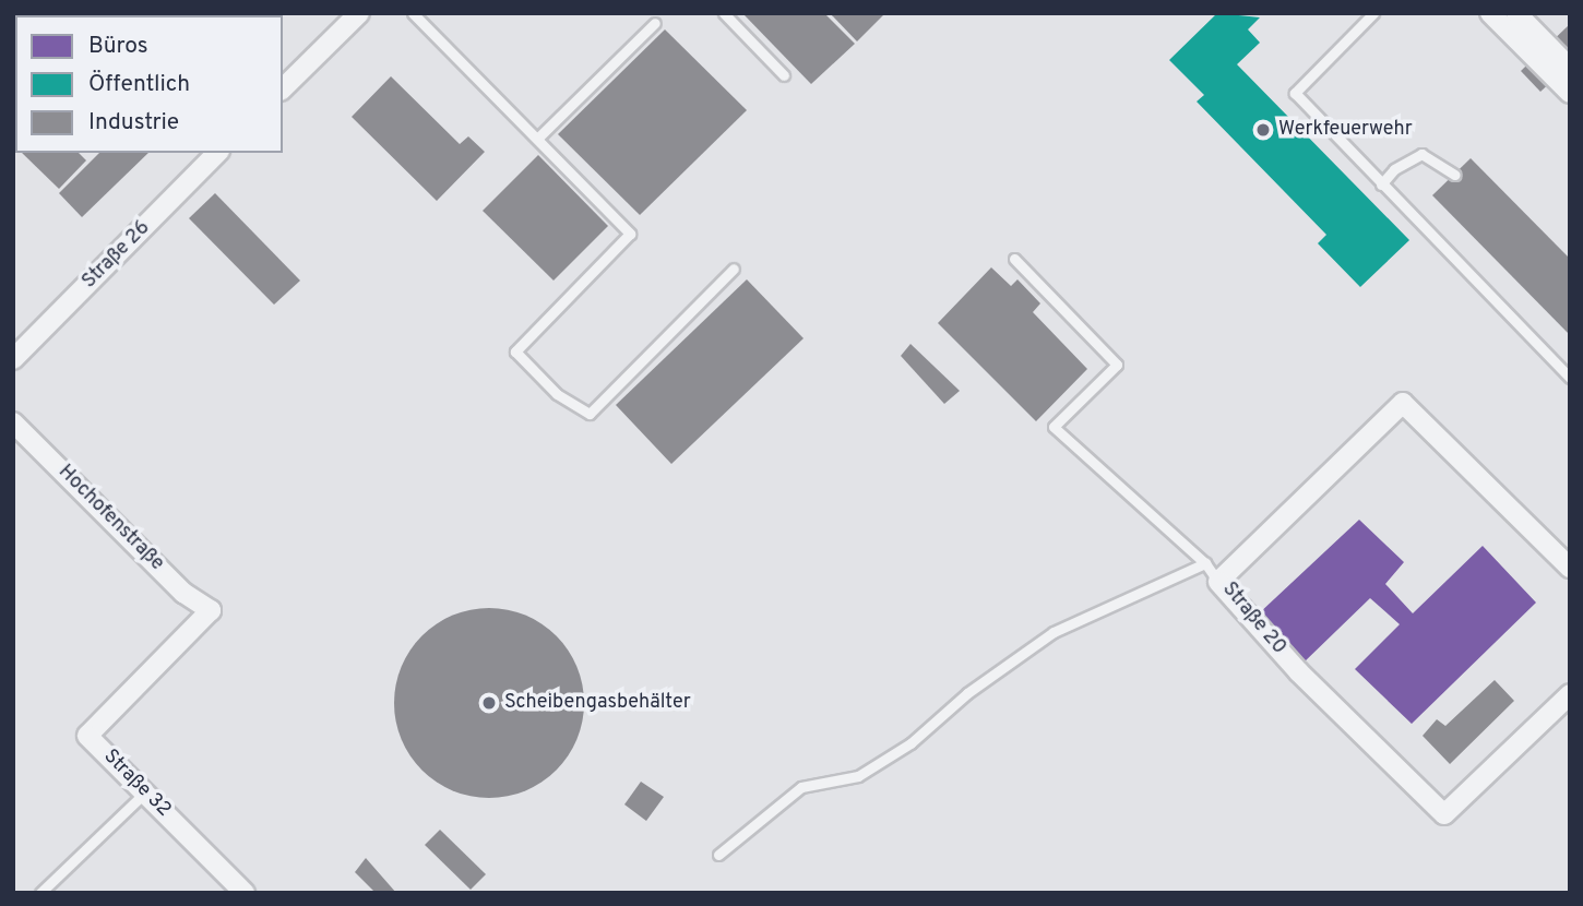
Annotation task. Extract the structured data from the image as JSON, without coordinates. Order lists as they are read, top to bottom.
{
  "streets": {
    "street": [
      "Straße 26",
      "Hochofenstraße",
      "Straße 20",
      "Straße 32"
    ]
  },
  "crossings": [
    ["Hochofenstraße", "Straße 32"]
  ],
  "places": ["Werkfeuerwehr", "Scheibengasbehälter"],
  "legend": ["Büros", "Öffentlich", "Industrie"]
}
